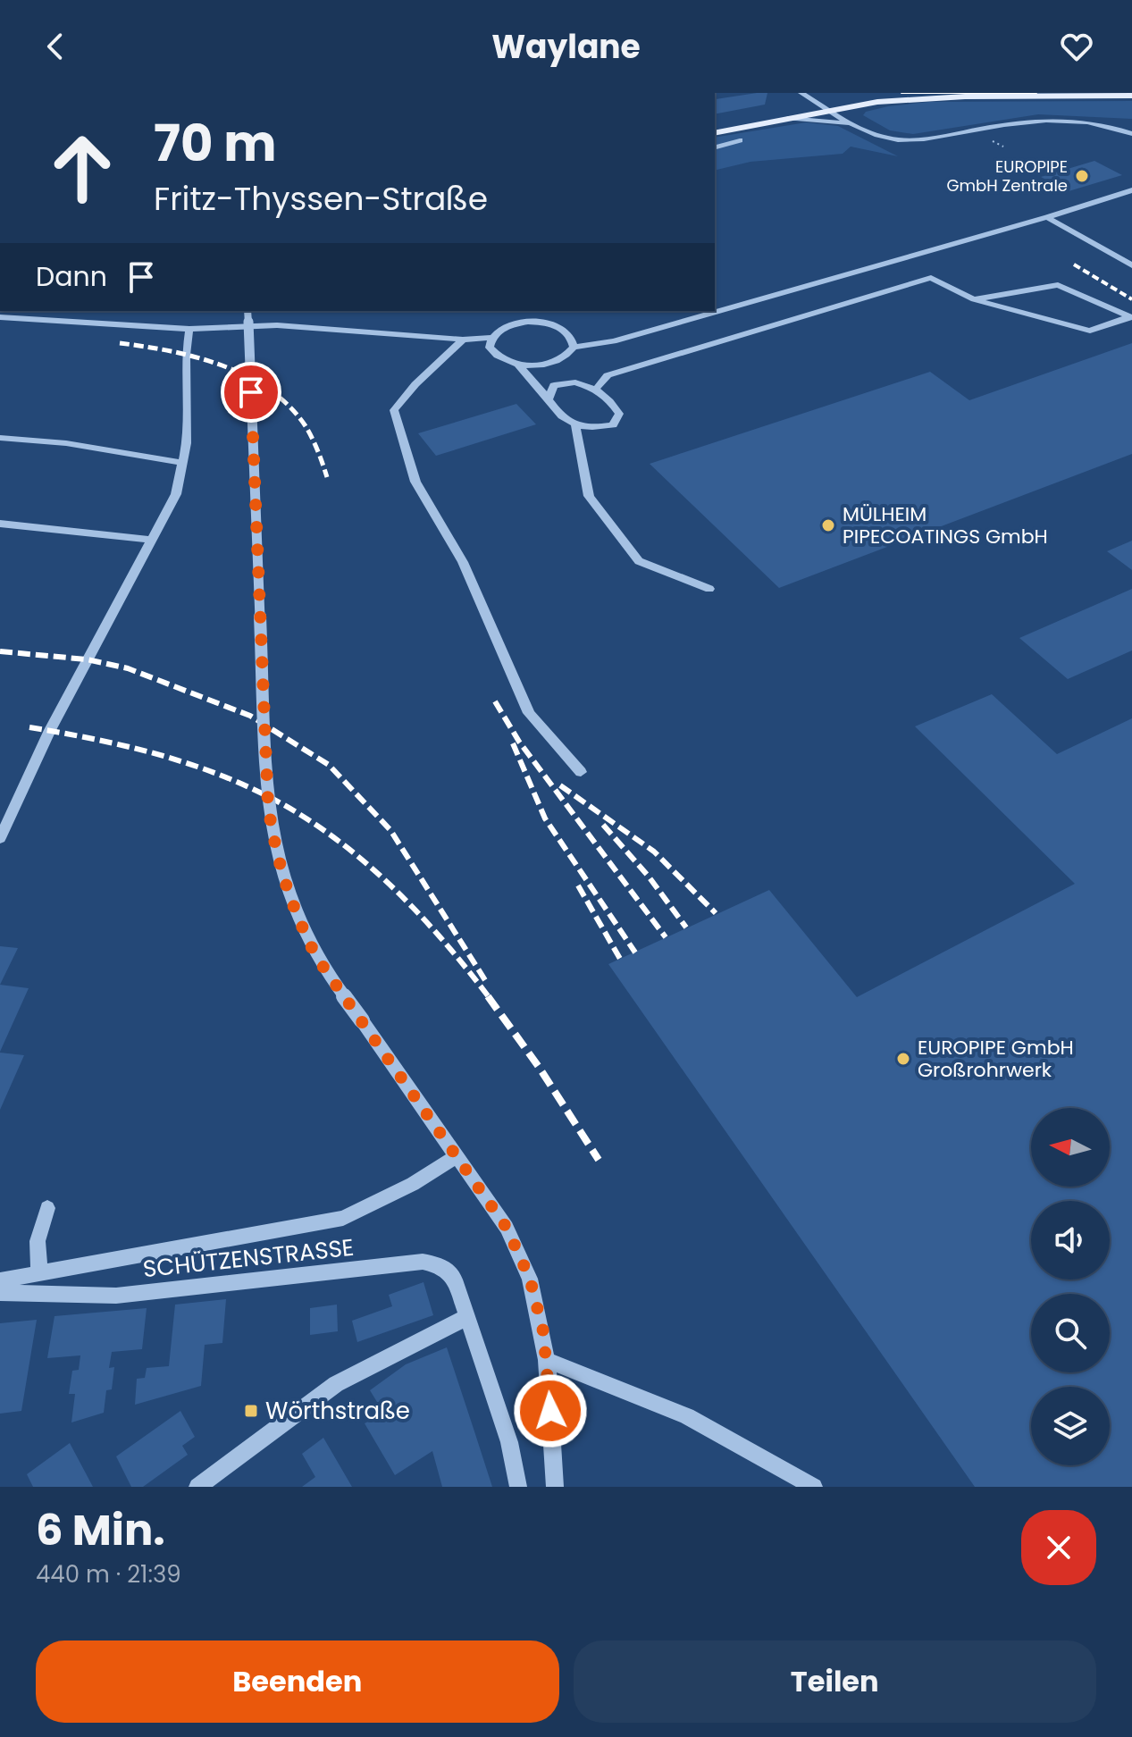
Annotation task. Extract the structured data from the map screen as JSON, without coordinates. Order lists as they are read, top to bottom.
{
  "streets": {
    "street": ["SCHÜTZENSTRASSE"]
  },
  "places": {
    "other": ["EUROPIPE GmbH Zentrale", "MÜLHEIM PIPECOATINGS GmbH", "EUROPIPE GmbH Großrohrwerk"],
    "transit": ["Wörthstraße"]
  },
  "north": "left",
  "page": {
    "header": "Waylane",
    "turn": ["70 m", "Fritz-Thyssen-Straße"],
    "then": "Dann",
    "heading": ["6 Min.", "440 m · 21:39"],
    "buttons": ["Beenden", "Teilen"]
  }
}
